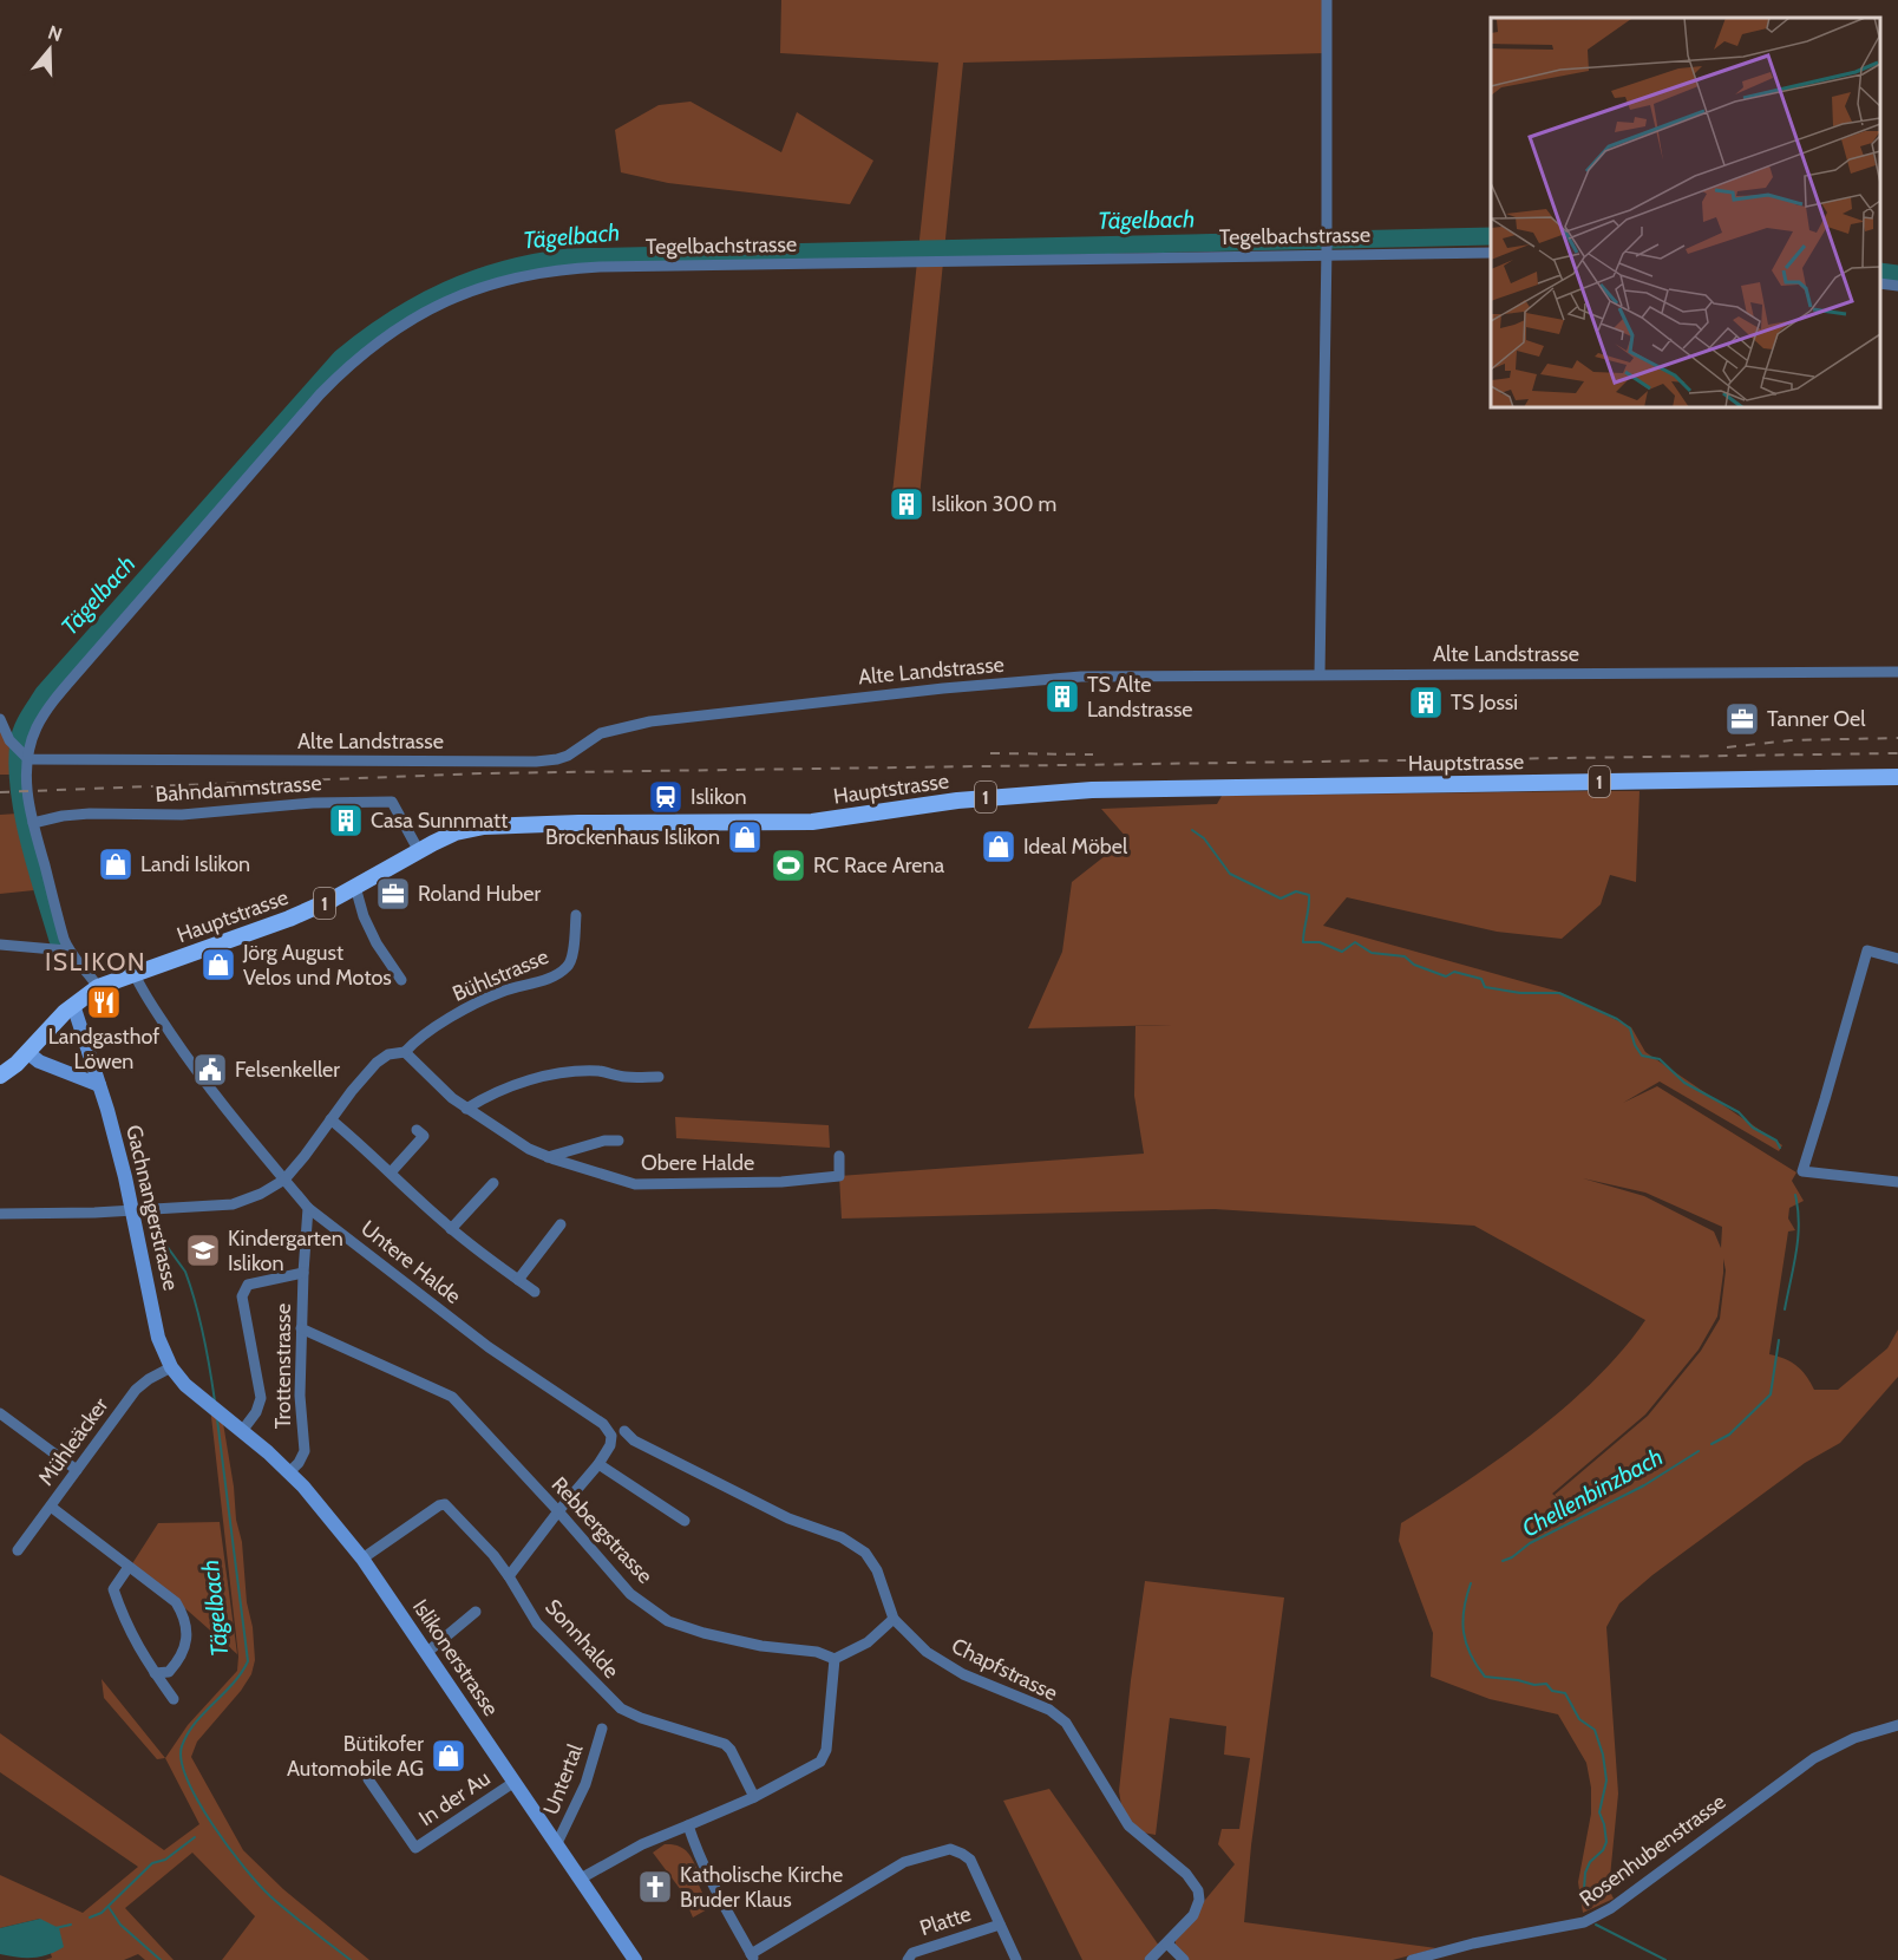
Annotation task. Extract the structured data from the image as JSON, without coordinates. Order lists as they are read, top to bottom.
{
  "streets": {
    "main road": ["Hauptstrasse", "1"],
    "street": [
      "Tegelbachstrasse",
      "Alte Landstrasse",
      "Bahndammstrasse",
      "Bühlstrasse",
      "Obere Halde",
      "Gachnangerstrasse",
      "Untere Halde",
      "Trottenstrasse",
      "Mühleäcker",
      "Rebbergstrasse",
      "Sonnhalde",
      "Islikonerstrasse",
      "Chapfstrasse",
      "Untertal",
      "In der Au",
      "Rosenhubenstrasse",
      "Platte"
    ]
  },
  "crossings": [
    ["Tegelbachstrasse", "Alte Landstrasse"],
    ["Tegelbachstrasse", "Hauptstrasse"],
    ["Tegelbachstrasse", "Bahndammstrasse"],
    ["Hauptstrasse", "Bahndammstrasse"],
    ["Hauptstrasse", "Gachnangerstrasse"],
    ["Bühlstrasse", "Obere Halde"],
    ["Gachnangerstrasse", "Mühleäcker"],
    ["Gachnangerstrasse", "Islikonerstrasse"],
    ["Untere Halde", "Trottenstrasse"],
    ["Trottenstrasse", "Rebbergstrasse"],
    ["Trottenstrasse", "Islikonerstrasse"],
    ["Sonnhalde", "Islikonerstrasse"],
    ["Islikonerstrasse", "Untertal"],
    ["Islikonerstrasse", "In der Au"]
  ],
  "districts": ["ISLIKON"],
  "water": ["Tägelbach", "Chellenbinzbach"],
  "places": {
    "building": [
      "Islikon 300 m",
      "TS Alte Landstrasse",
      "TS Jossi",
      "Casa Sunnmatt"
    ],
    "office": ["Tanner Oel", "Roland Huber"],
    "station": ["Islikon"],
    "shop": [
      "Brockenhaus Islikon",
      "Ideal Möbel",
      "Landi Islikon",
      "Jörg August Velos und Motos",
      "Bütikofer Automobile AG"
    ],
    "sports": ["RC Race Arena"],
    "restaurant": ["Landgasthof Löwen"],
    "public building": ["Felsenkeller"],
    "school or university": ["Kindergarten Islikon"],
    "church": ["Katholische Kirche Bruder Klaus"]
  },
  "north": "top"
}
